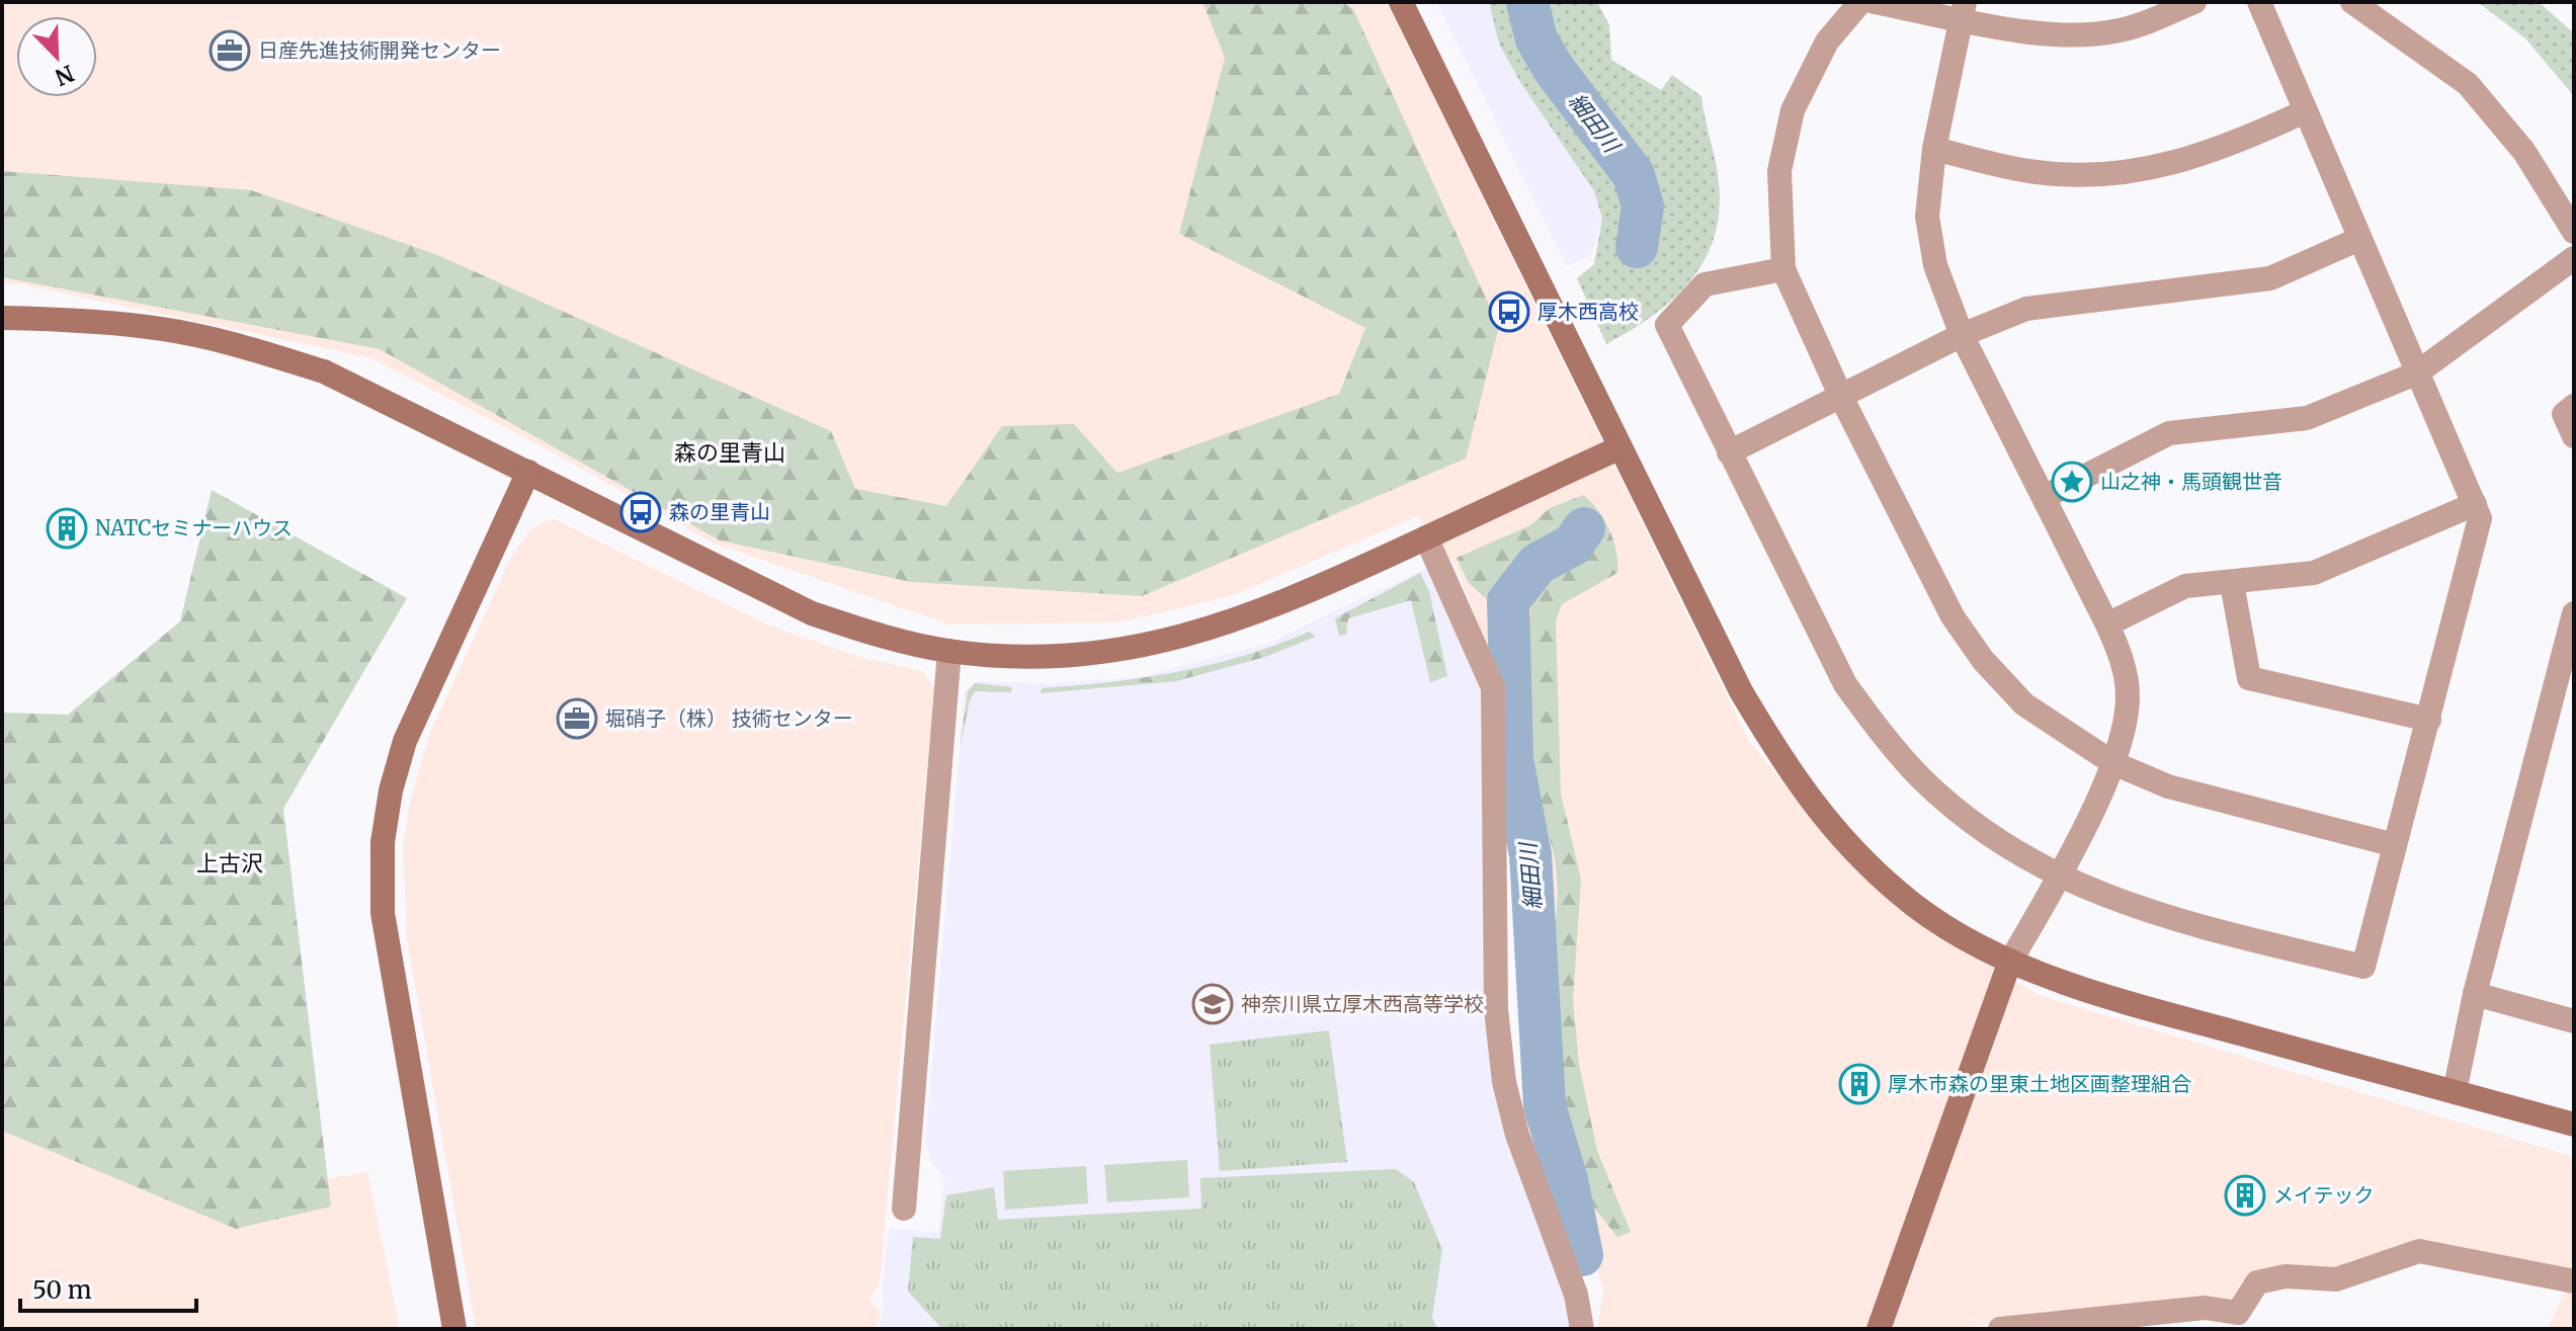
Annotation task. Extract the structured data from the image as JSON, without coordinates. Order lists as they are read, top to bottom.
{
  "districts": ["森の里青山", "上古沢"],
  "water": ["細田川"],
  "places": {
    "office": ["日産先進技術開発センター", "堀硝子（株） 技術センター"],
    "bus stop": ["厚木西高校", "森の里青山"],
    "place": ["山之神・馬頭観世音"],
    "building": ["NATCセミナーハウス", "厚木市森の里東土地区画整理組合", "メイテック"],
    "school or university": ["神奈川県立厚木西高等学校"]
  },
  "scale_bar": "50 m",
  "north": "bottom right"
}
